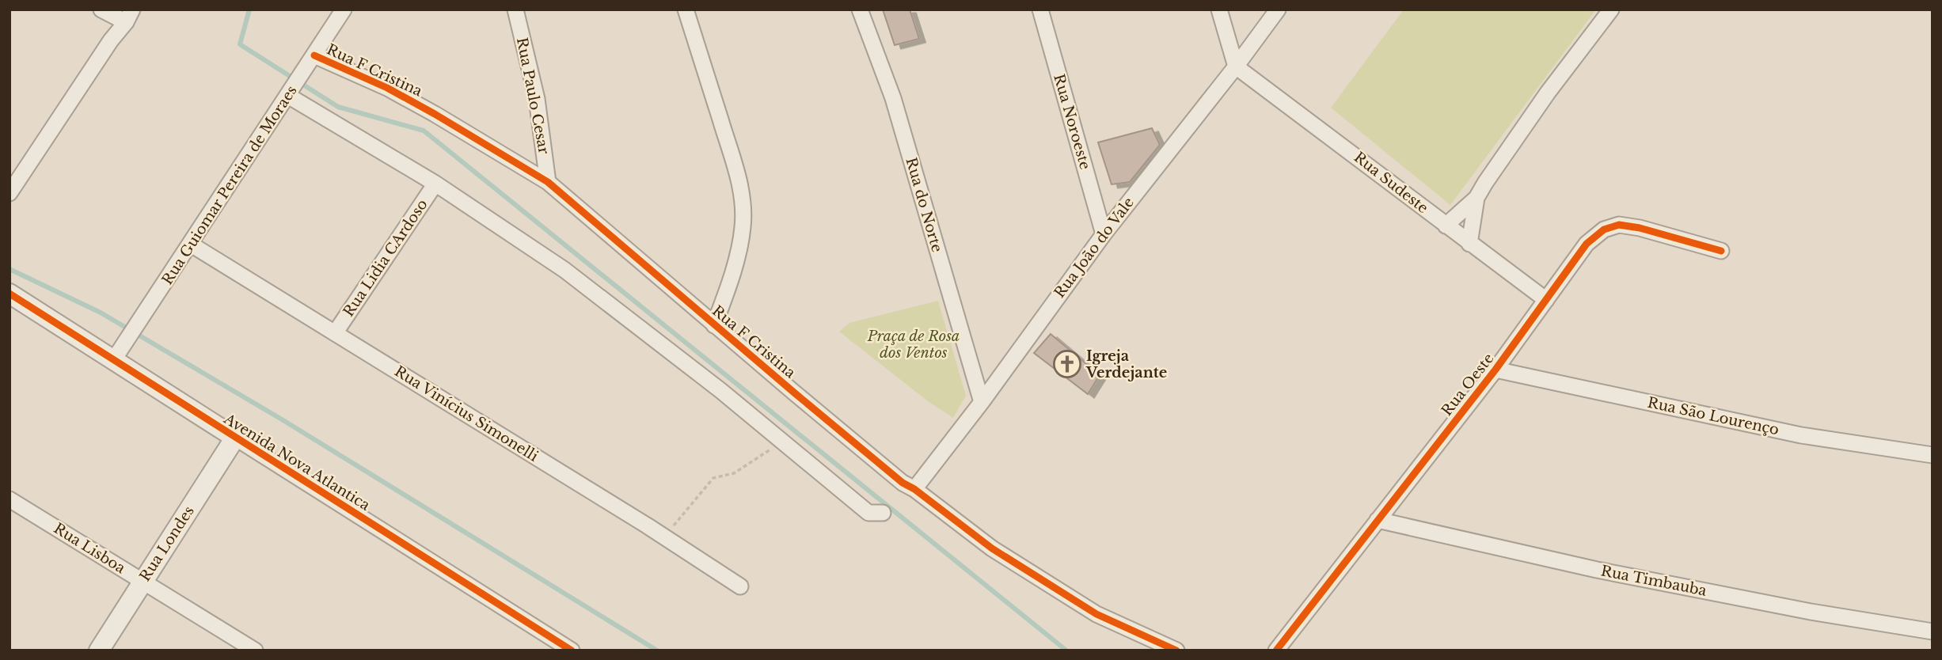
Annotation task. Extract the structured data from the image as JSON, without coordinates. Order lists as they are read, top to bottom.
{
  "streets": {
    "street": [
      "Rua F Cristina",
      "Rua Paulo Cesar",
      "Rua Noroeste",
      "Rua Sudeste",
      "Rua Guiomar Pereira de Moraes",
      "Rua do Norte",
      "Rua João do Vale",
      "Rua Lidia CArdoso",
      "Rua Oeste",
      "Rua Vinícius Simonelli",
      "Rua São Lourenço",
      "Avenida Nova Atlantica",
      "Rua Londes",
      "Rua Lisboa",
      "Rua Timbauba"
    ]
  },
  "crossings": [
    ["Rua F Cristina", "Rua Paulo Cesar"],
    ["Rua F Cristina", "Rua Guiomar Pereira de Moraes"],
    ["Rua F Cristina", "Rua João do Vale"],
    ["Rua Noroeste", "Rua João do Vale"],
    ["Rua Sudeste", "Rua João do Vale"],
    ["Rua Sudeste", "Rua Oeste"],
    ["Rua Guiomar Pereira de Moraes", "Rua Vinícius Simonelli"],
    ["Rua Guiomar Pereira de Moraes", "Avenida Nova Atlantica"],
    ["Rua do Norte", "Rua João do Vale"],
    ["Rua Lidia CArdoso", "Rua Vinícius Simonelli"],
    ["Rua Oeste", "Rua São Lourenço"],
    ["Rua Oeste", "Rua Timbauba"],
    ["Avenida Nova Atlantica", "Rua Londes"],
    ["Rua Londes", "Rua Lisboa"]
  ],
  "parks": ["Praça de Rosa dos Ventos"],
  "places": {
    "church": ["Igreja Verdejante"]
  }
}
